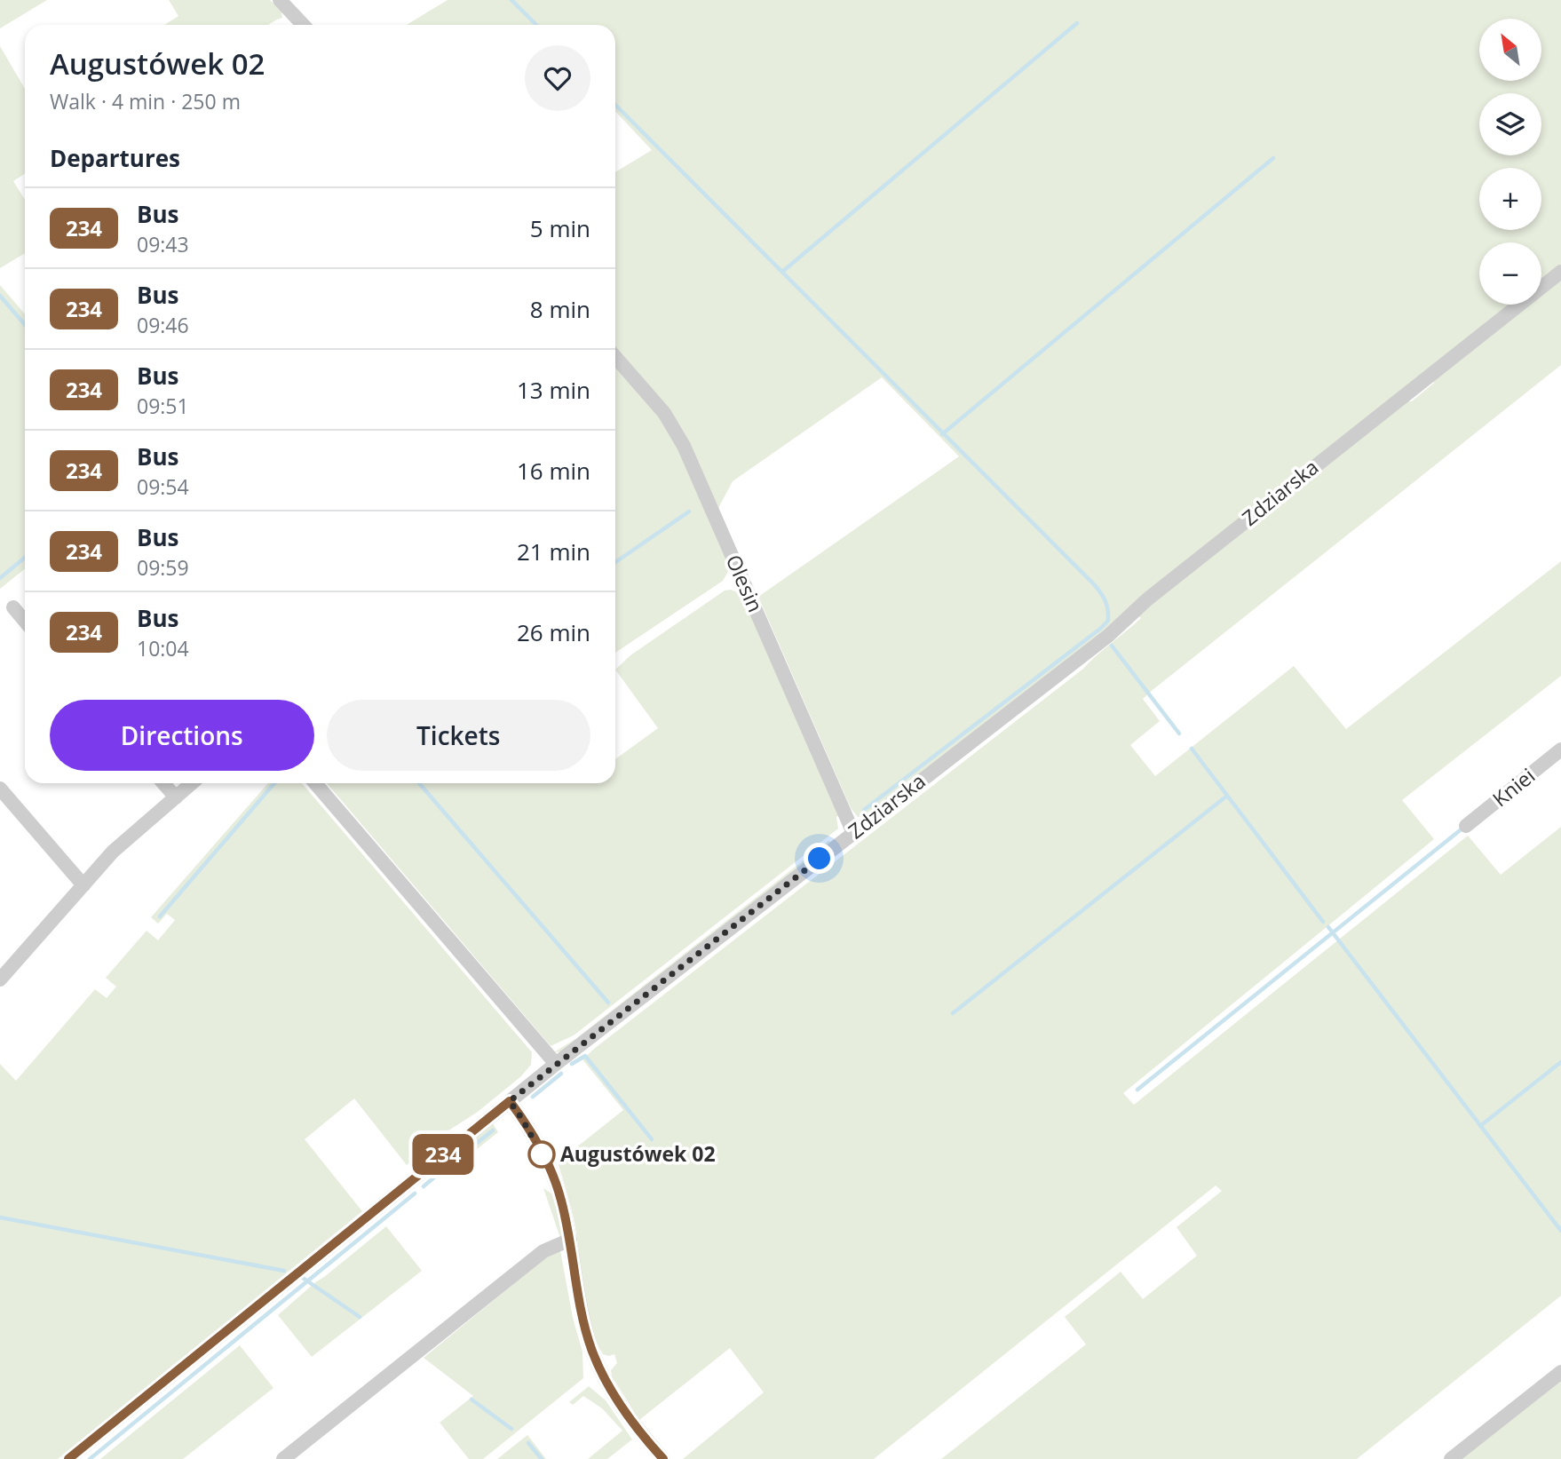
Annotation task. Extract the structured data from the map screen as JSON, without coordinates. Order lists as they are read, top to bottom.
{
  "streets": {
    "street": ["Zdziarska", "Olesin", "Kniei"]
  },
  "crossings": [
    ["Zdziarska", "Olesin"]
  ],
  "places": ["Augustówek 02"],
  "lines": ["bus line 234"],
  "north": "top left",
  "page": {
    "on_map": "234",
    "map_buttons": ["+", "−"],
    "heading": [
      ["Augustówek 02", "Walk · 4 min · 250 m"],
      "Departures"
    ],
    "list": [
      {
        "mark": "234",
        "name": "Bus",
        "note": "09:43",
        "value": "5 min"
      },
      {
        "mark": "234",
        "name": "Bus",
        "note": "09:46",
        "value": "8 min"
      },
      {
        "mark": "234",
        "name": "Bus",
        "note": "09:51",
        "value": "13 min"
      },
      {
        "mark": "234",
        "name": "Bus",
        "note": "09:54",
        "value": "16 min"
      },
      {
        "mark": "234",
        "name": "Bus",
        "note": "09:59",
        "value": "21 min"
      },
      {
        "mark": "234",
        "name": "Bus",
        "note": "10:04",
        "value": "26 min"
      }
    ],
    "buttons": ["Directions", "Tickets"]
  }
}
